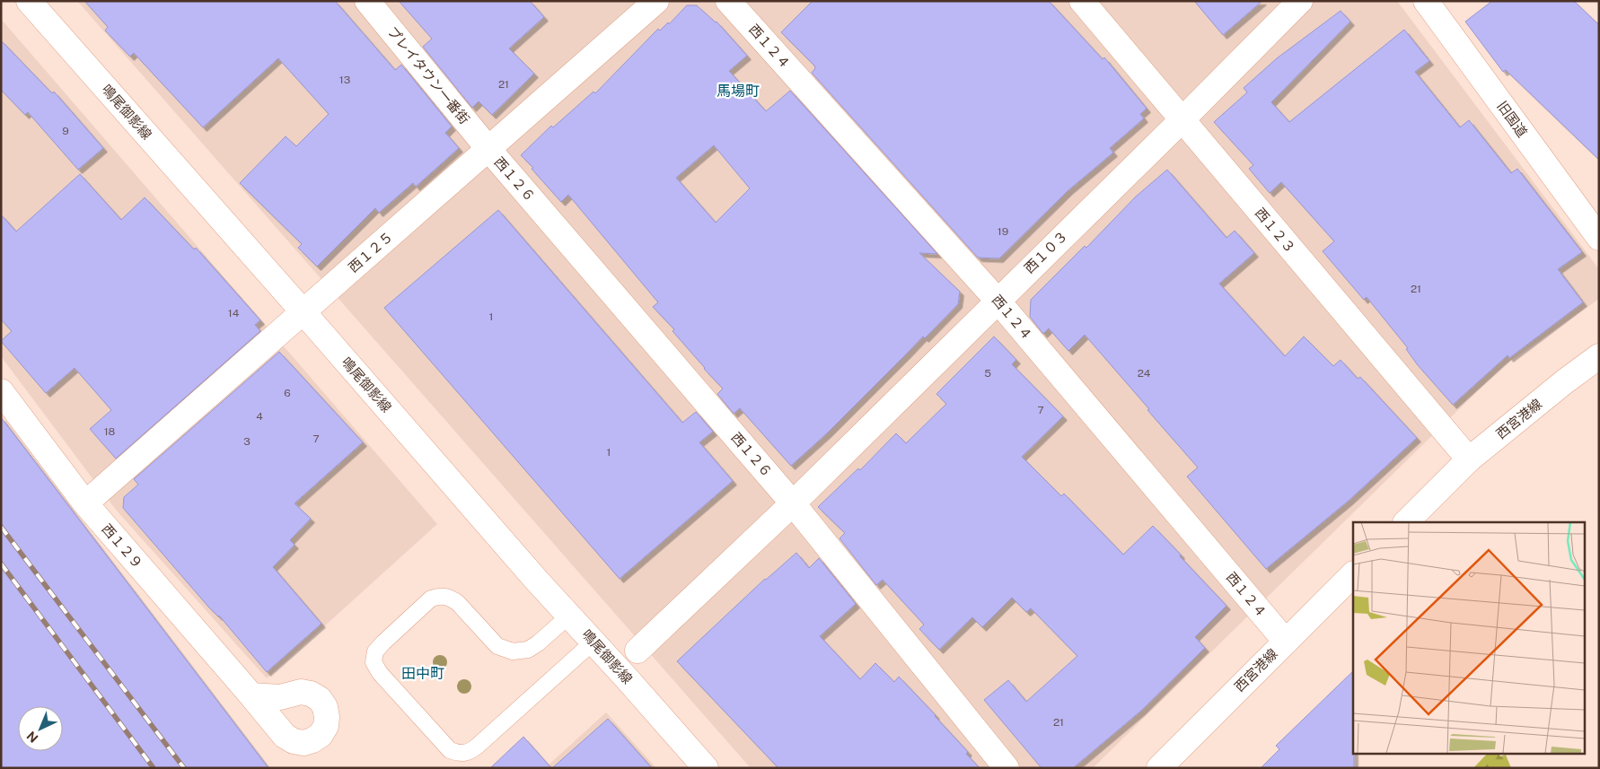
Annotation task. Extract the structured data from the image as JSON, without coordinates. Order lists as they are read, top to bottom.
{
  "streets": {
    "street": [
      "西１２４",
      "プレイタウン一番街",
      "鳴尾御影線",
      "旧国道",
      "西１２６",
      "西１２３",
      "西１２５",
      "西１０３",
      "西宮港線",
      "西１２９"
    ]
  },
  "crossings": [
    ["西１２４", "西１０３"],
    ["西１２４", "西宮港線"],
    ["プレイタウン一番街", "西１２６"],
    ["プレイタウン一番街", "西１２５"],
    ["鳴尾御影線", "西１２５"],
    ["西１２６", "西１２５"],
    ["西１２６", "西１０３"],
    ["西１２３", "西１０３"],
    ["西１２３", "西宮港線"],
    ["西１２５", "西１２９"]
  ],
  "districts": ["馬場町", "田中町"],
  "house_numbers": [
    "13",
    "21",
    "9",
    "19",
    "21",
    "14",
    "1",
    "5",
    "24",
    "6",
    "7",
    "4",
    "18",
    "7",
    "3",
    "1",
    "21"
  ],
  "north": "bottom left"
}
